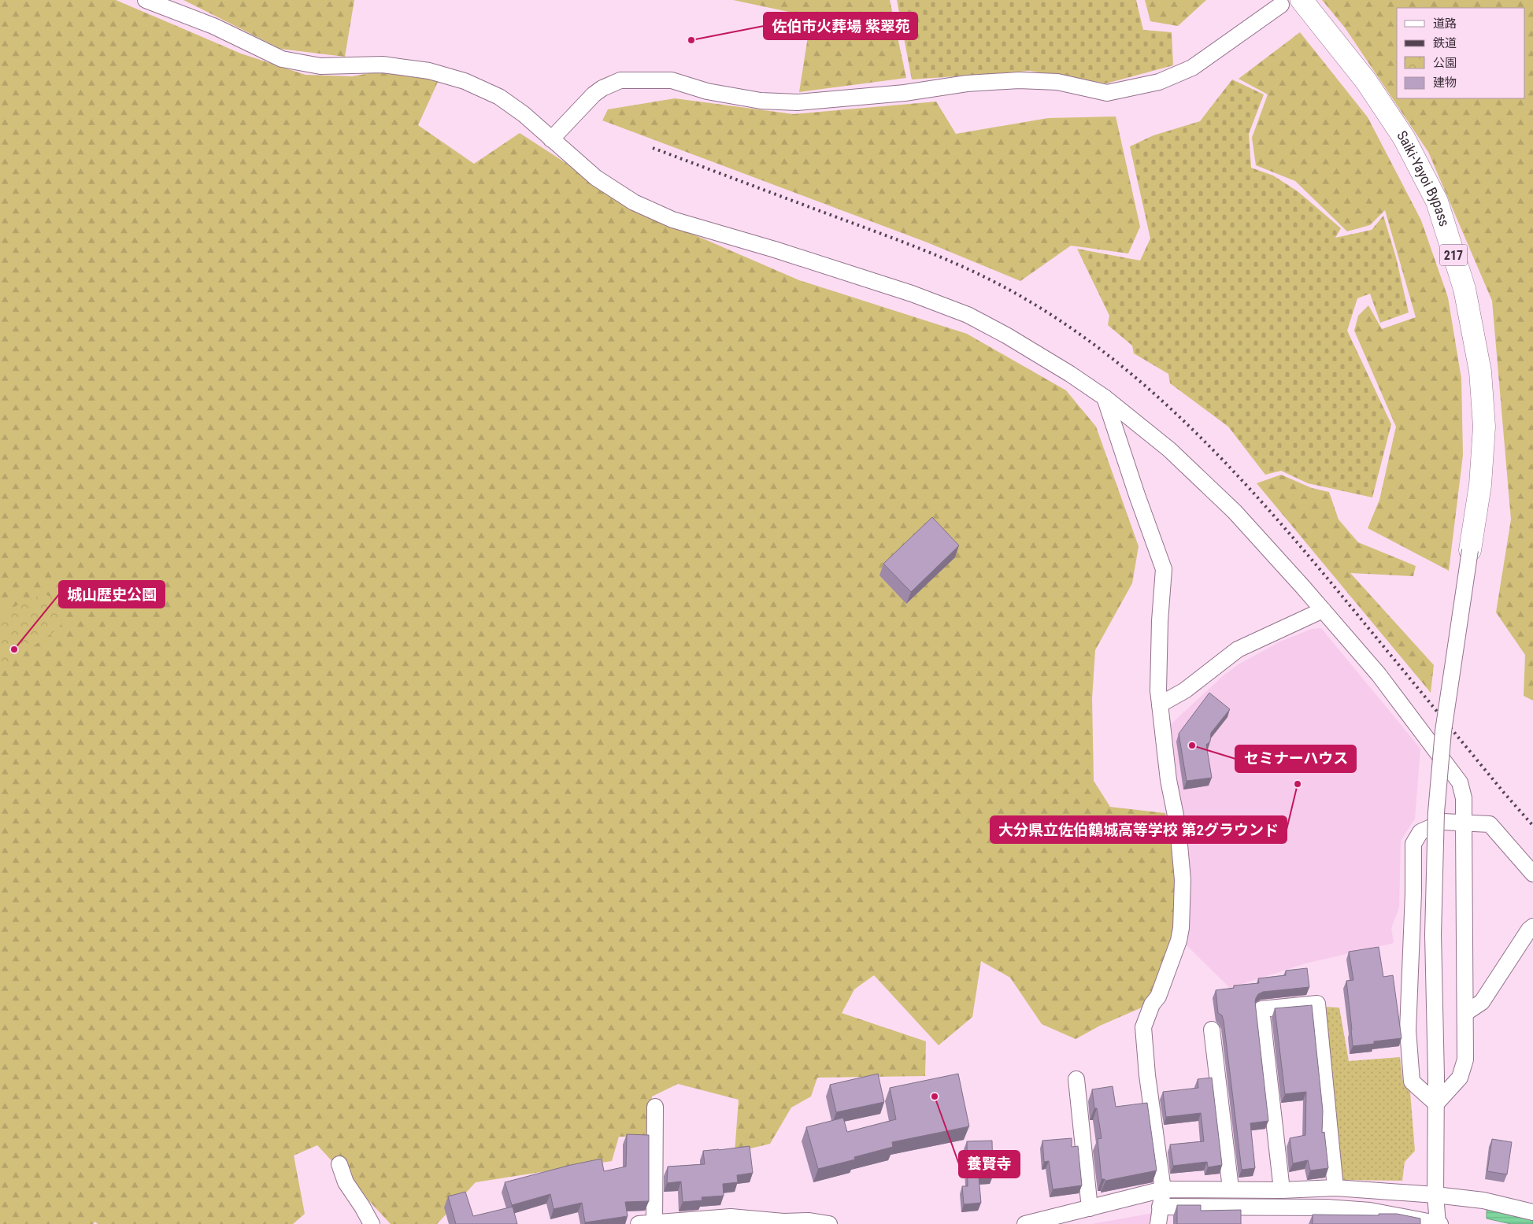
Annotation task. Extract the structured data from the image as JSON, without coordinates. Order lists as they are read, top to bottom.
{
  "streets": {
    "highway": ["Saiki-Yayoi Bypass", "217"]
  },
  "places": [
    "佐伯市火葬場 紫翠苑",
    "城山歴史公園",
    "セミナーハウス",
    "大分県立佐伯鶴城高等学校 第2グラウンド",
    "養賢寺"
  ],
  "legend": [
    "道路",
    "鉄道",
    "公園",
    "建物"
  ]
}
